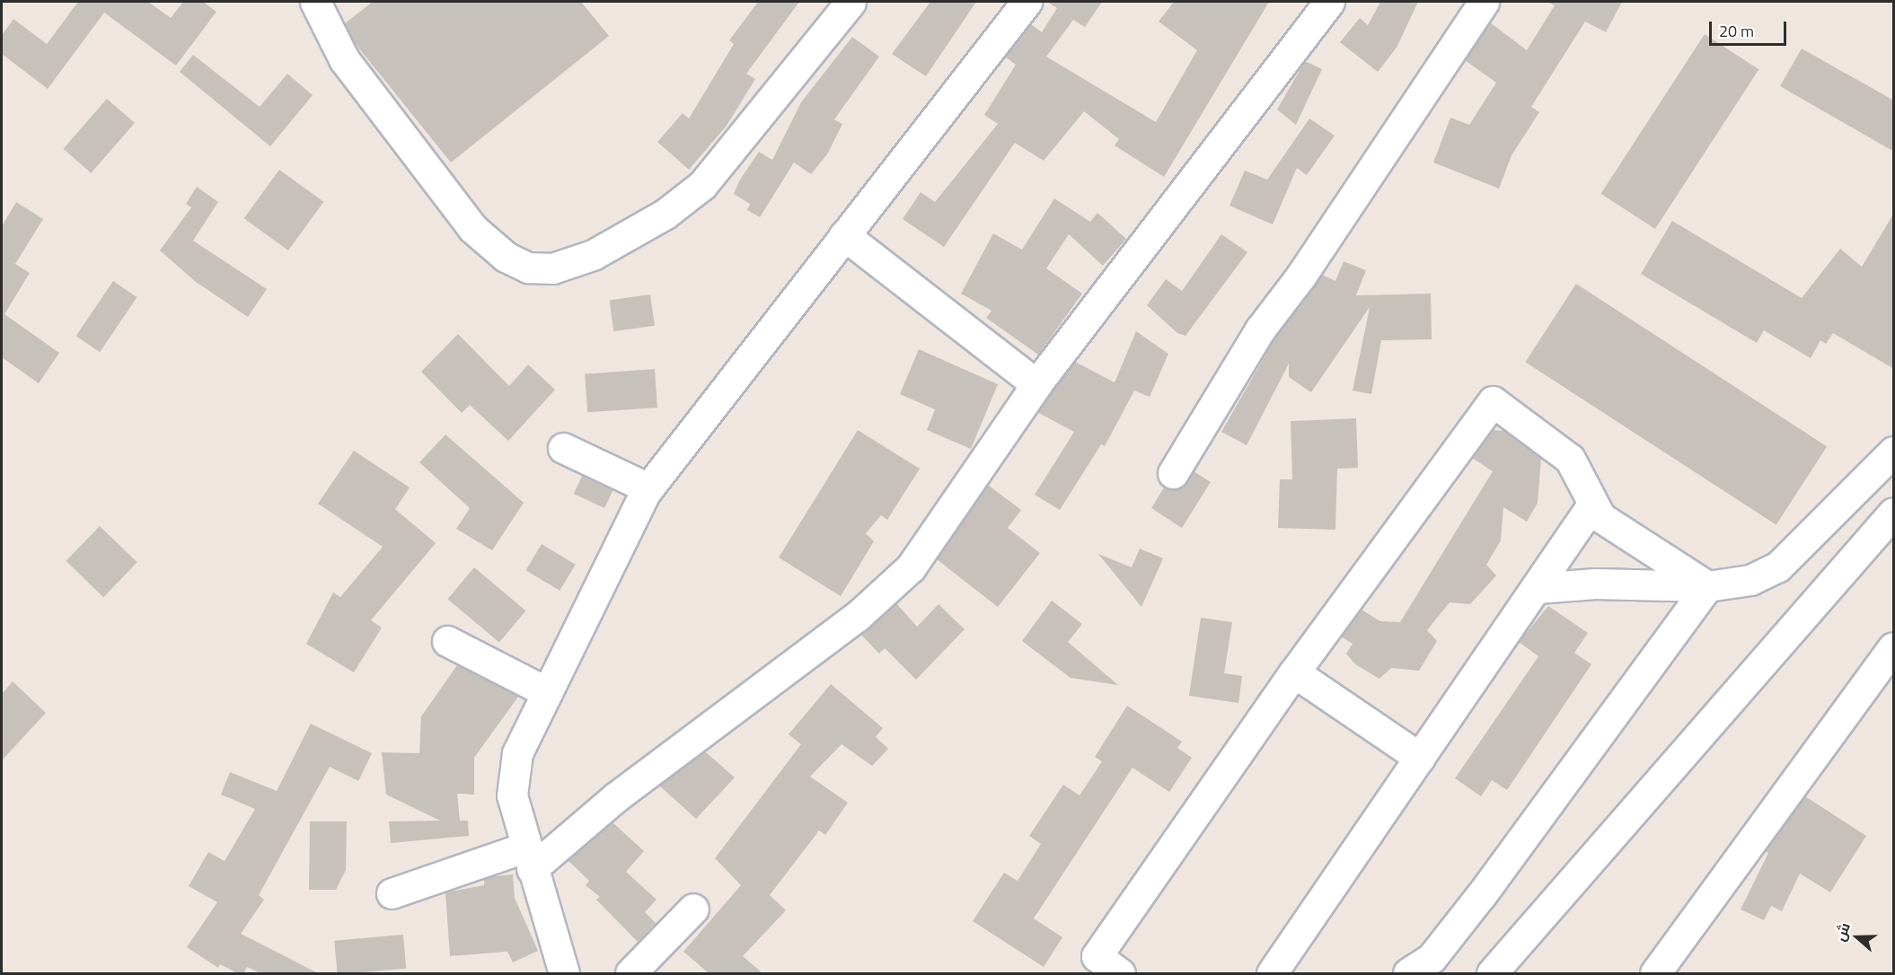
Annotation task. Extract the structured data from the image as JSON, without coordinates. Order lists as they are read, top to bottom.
{
  "scale_bar": "20 m",
  "north": "left"
}
